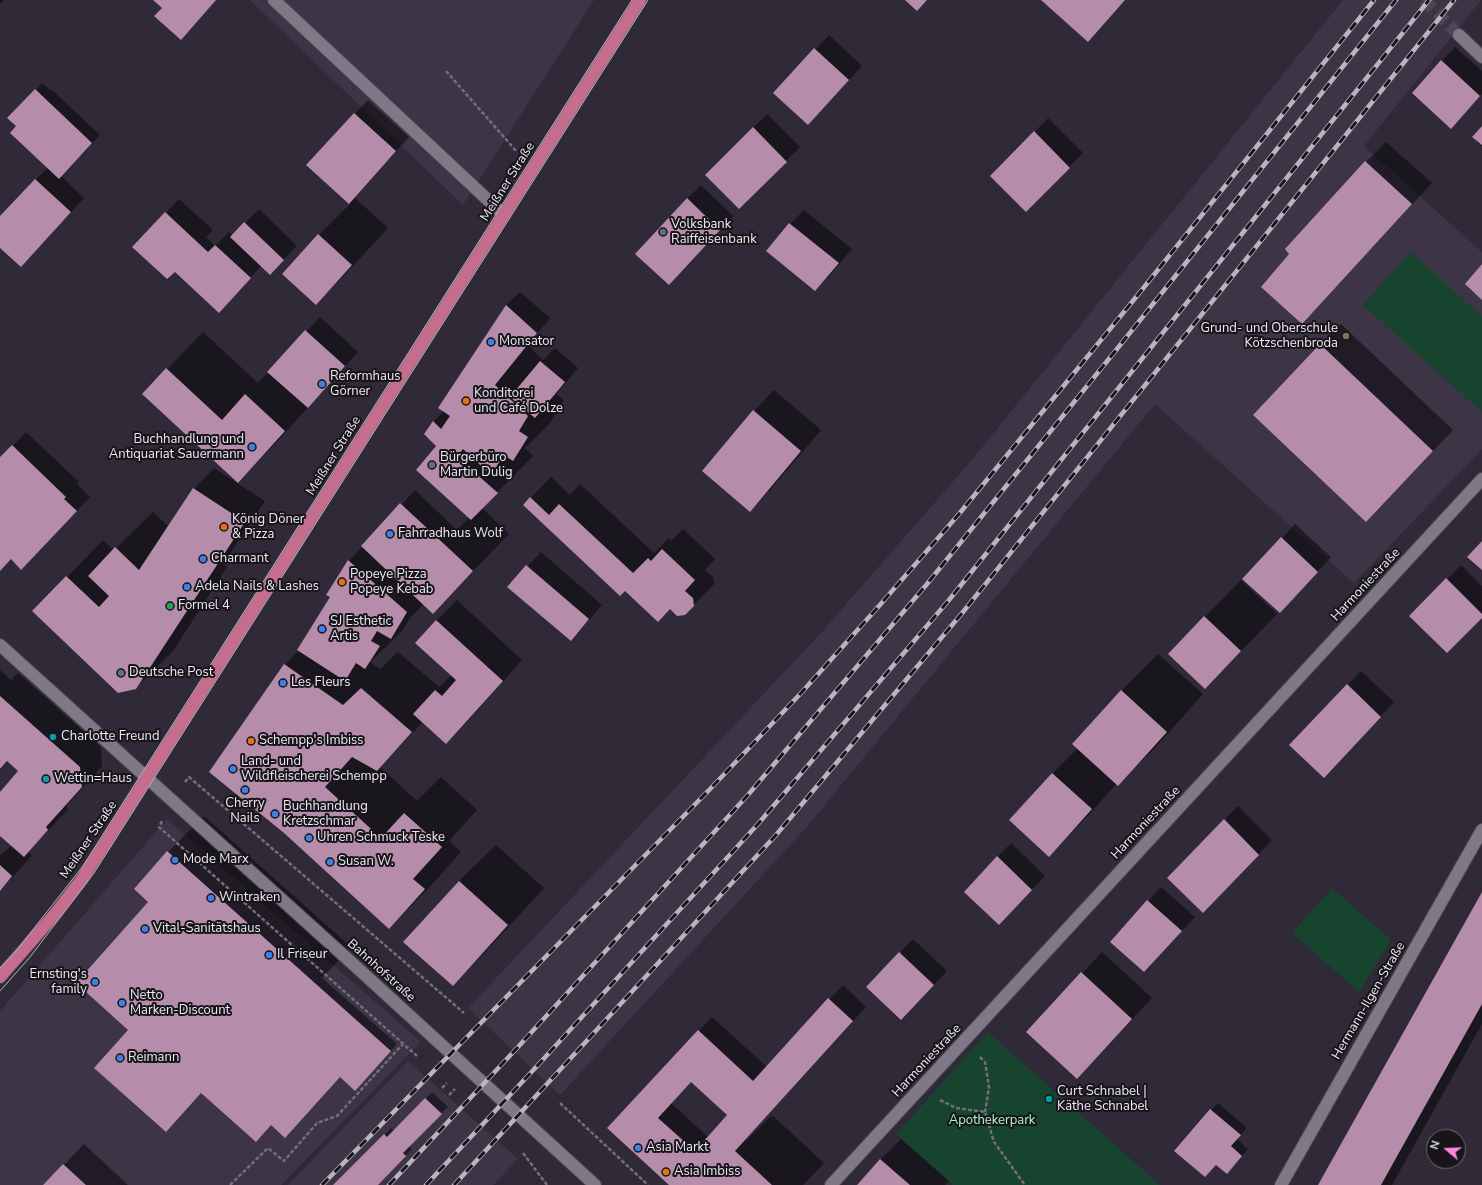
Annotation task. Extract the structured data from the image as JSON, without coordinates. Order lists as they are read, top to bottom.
{
  "streets": {
    "main road": ["Meißner Straße"],
    "street": ["Harmoniestraße", "Bahnhofstraße", "Hermann-Ilgen-Straße"]
  },
  "crossings": [
    ["Meißner Straße", "Bahnhofstraße"]
  ],
  "parks": ["Apothekerpark"],
  "places": [
    "Volksbank Raiffeisenbank",
    "Grund- und Oberschule Kötzschenbroda",
    "Monsator",
    "Reformhaus Görner",
    "Konditorei und Café Dolze",
    "Buchhandlung und Antiquariat Sauermann",
    "Bürgerbüro Martin Dulig",
    "König Döner & Pizza",
    "Fahrradhaus Wolf",
    "Charmant",
    "Popeye Pizza Popeye Kebab",
    "Adela Nails & Lashes",
    "Formel 4",
    "SJ Esthetic Artis",
    "Deutsche Post",
    "Les Fleurs",
    "Charlotte Freund",
    "Schempp's Imbiss",
    "Land- und Wildfleischerei Schempp",
    "Wettin=Haus",
    "Cherry Nails",
    "Buchhandlung Kretzschmar",
    "Uhren Schmuck Teske",
    "Mode Marx",
    "Susan W.",
    "Wintraken",
    "Vital-Sanitätshaus",
    "Il Friseur",
    "Ernsting's family",
    "Netto Marken-Discount",
    "Reimann",
    "Curt Schnabel | Käthe Schnabel",
    "Asia Markt",
    "Asia Imbiss"
  ],
  "north": "left"
}
